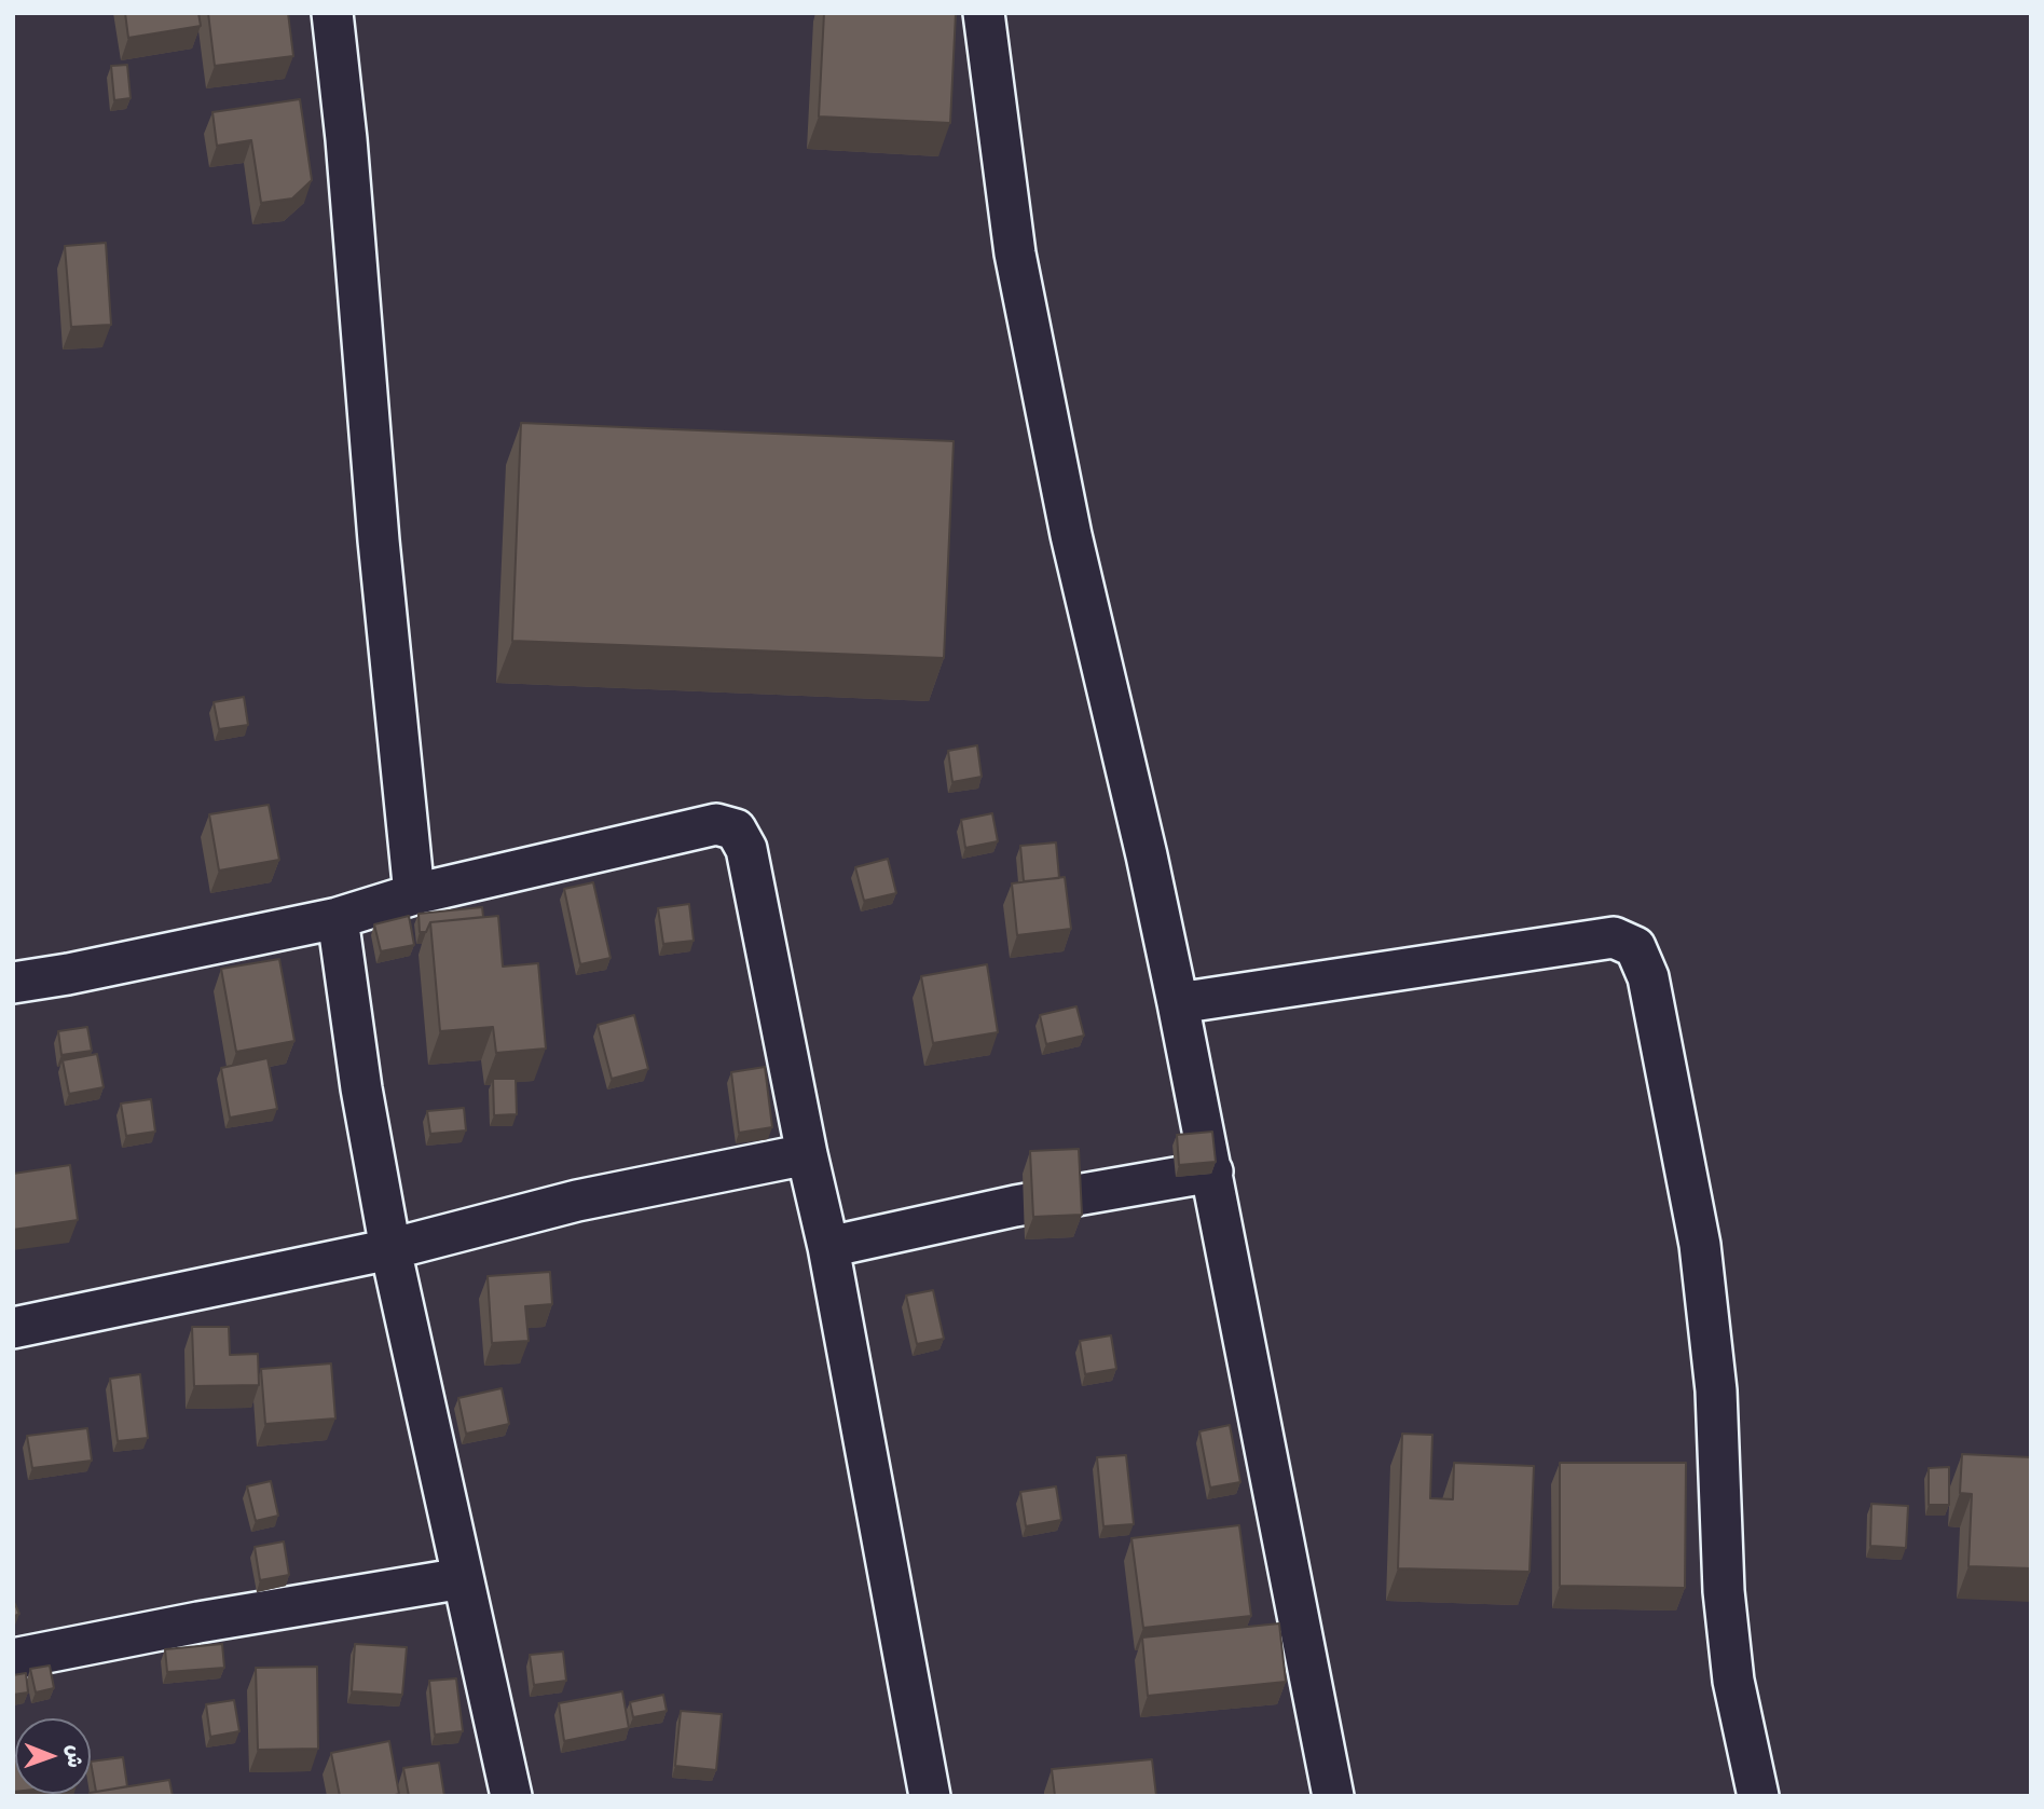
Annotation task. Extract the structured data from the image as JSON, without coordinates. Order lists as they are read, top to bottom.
{
  "north": "right"
}
